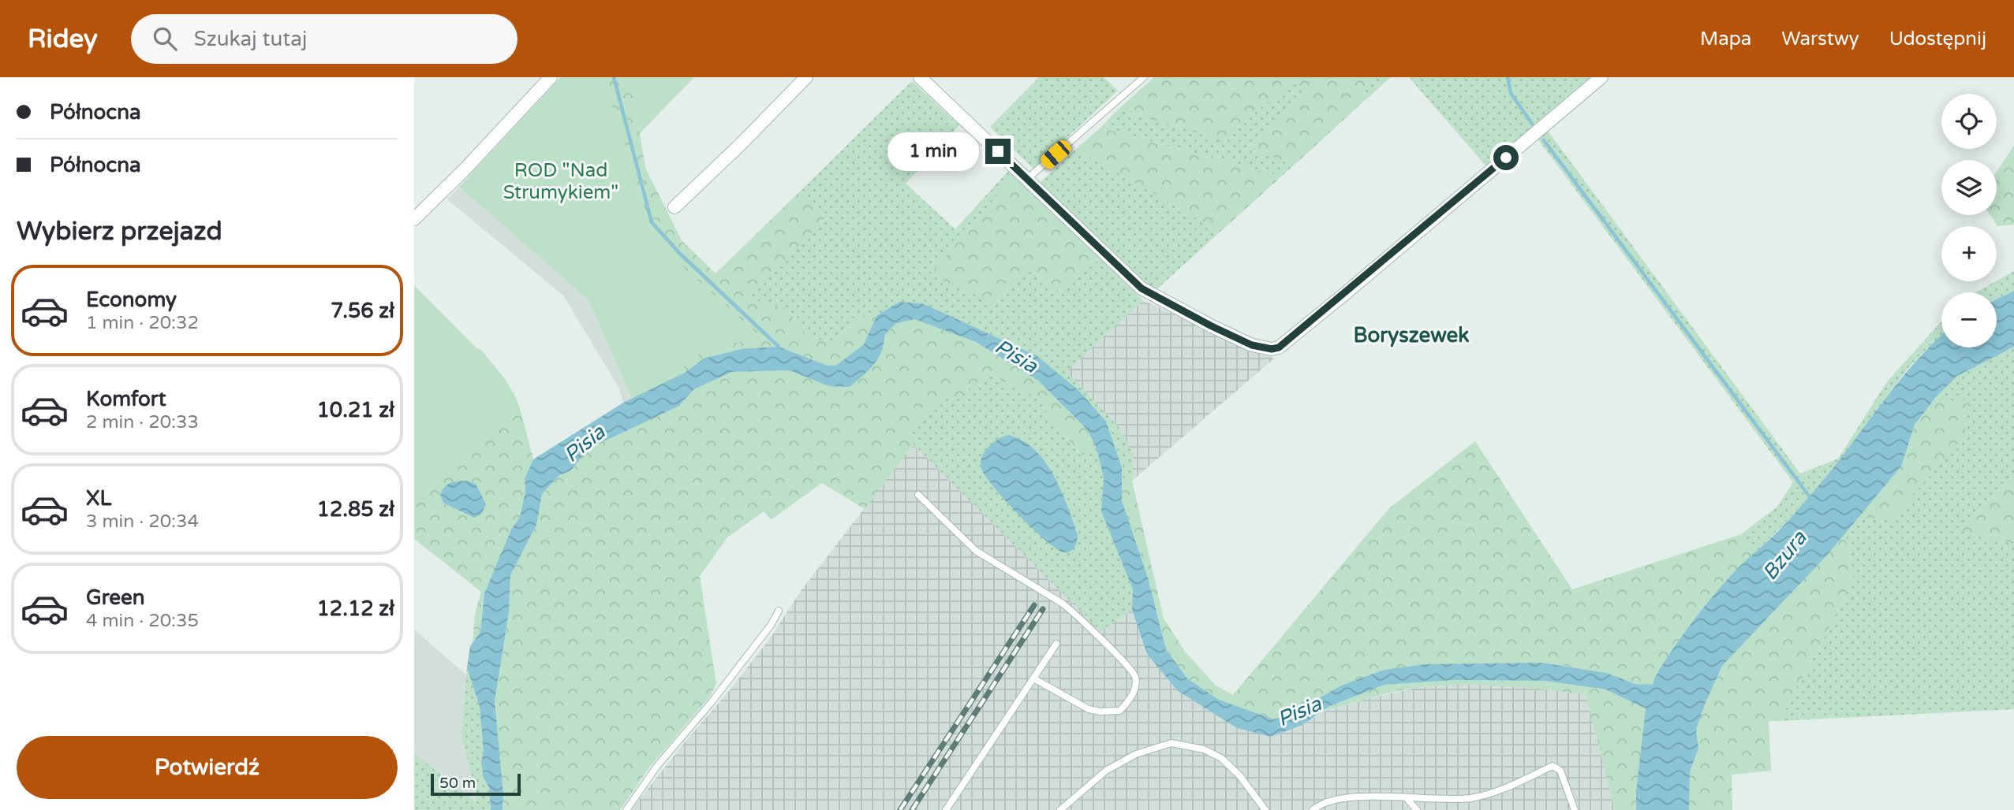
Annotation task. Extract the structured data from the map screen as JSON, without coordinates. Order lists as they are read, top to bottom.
{
  "districts": ["Boryszewek"],
  "water": ["Pisia", "Bzura"],
  "parks": ["ROD \"Nad Strumykiem\""],
  "scale_bar": "50 m",
  "page": {
    "header": "Ridey",
    "search": "Szukaj tutaj",
    "nav": ["Mapa", "Warstwy", "Udostępnij"],
    "banner": ["Północna", "Północna"],
    "map_buttons": ["+", "−"],
    "bubble": "1 min",
    "heading": "Wybierz przejazd",
    "list": [
      {
        "name": "Economy",
        "note": "1 min · 20:32",
        "value": "7.56 zł"
      },
      {
        "name": "Komfort",
        "note": "2 min · 20:33",
        "value": "10.21 zł"
      },
      {
        "name": "XL",
        "note": "3 min · 20:34",
        "value": "12.85 zł"
      },
      {
        "name": "Green",
        "note": "4 min · 20:35",
        "value": "12.12 zł"
      }
    ],
    "buttons": "Potwierdź",
    "scale": "50 m"
  }
}
